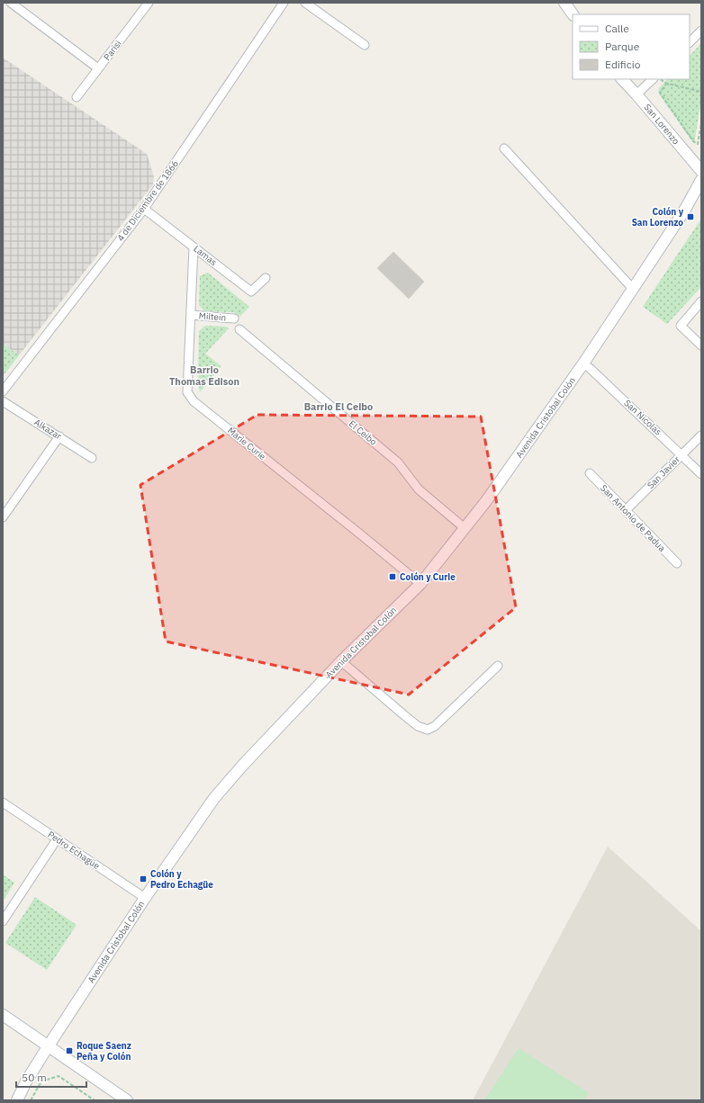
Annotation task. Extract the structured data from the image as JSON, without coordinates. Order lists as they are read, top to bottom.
{
  "streets": {
    "main road": ["San Lorenzo", "Avenida Cristobal Colón"],
    "street": [
      "Parisi",
      "4 de Diciembre de 1866",
      "Lamas",
      "Miltein",
      "San Nicolas",
      "Alkazar",
      "El Ceibo",
      "Marie Curie",
      "San Javier",
      "San Antonio de Padua",
      "Pedro Echagüe"
    ]
  },
  "crossings": [
    ["4 de Diciembre de 1866", "Lamas"],
    ["Lamas", "Marie Curie"],
    ["Miltein", "Marie Curie"],
    ["Avenida Cristobal Colón", "San Nicolas"],
    ["Avenida Cristobal Colón", "El Ceibo"],
    ["Avenida Cristobal Colón", "Marie Curie"],
    ["Avenida Cristobal Colón", "Pedro Echagüe"],
    ["San Nicolas", "San Javier"],
    ["San Javier", "San Antonio de Padua"]
  ],
  "districts": ["Barrio Thomas Edison", "Barrio El Ceibo"],
  "places": {
    "transit": [
      "Colón y San Lorenzo",
      "Colón y Curie",
      "Colón y Pedro Echagüe",
      "Roque Saenz Peña y Colón"
    ]
  },
  "legend": ["Calle", "Parque", "Edificio"],
  "scale_bar": "50 m"
}
